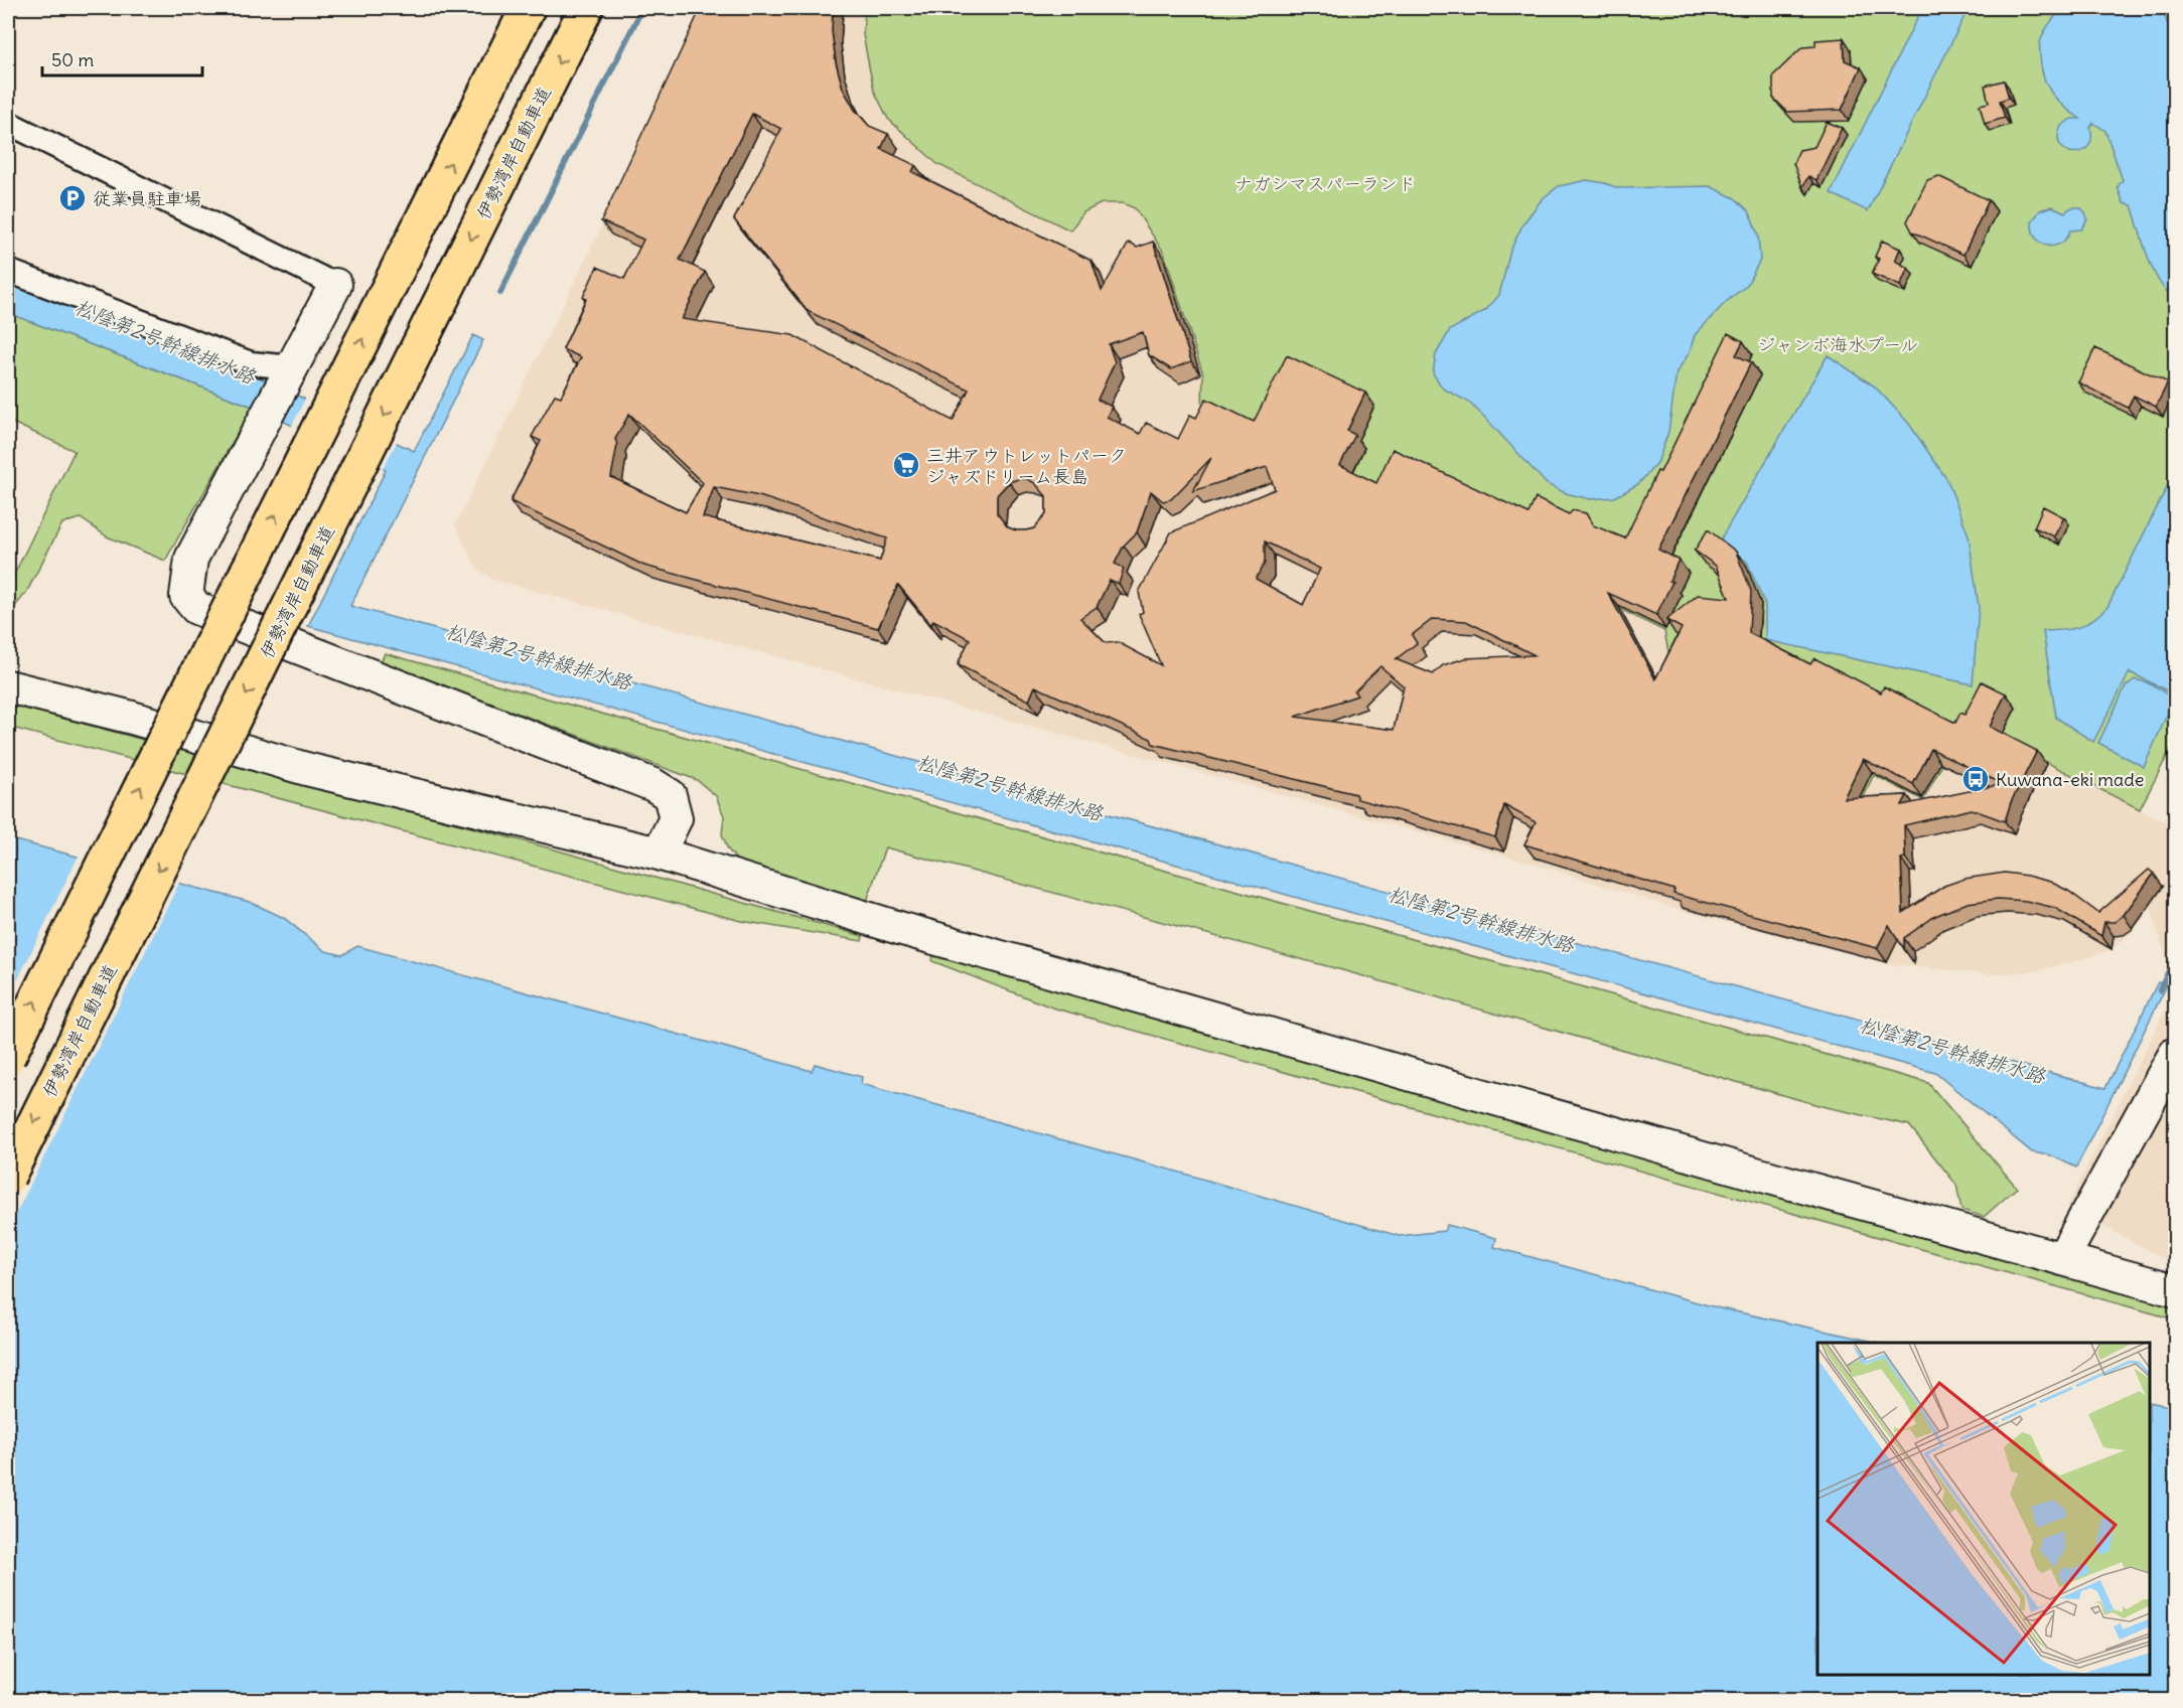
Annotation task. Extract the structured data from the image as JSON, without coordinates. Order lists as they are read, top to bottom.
{
  "streets": {
    "highway": ["伊勢湾岸自動車道"]
  },
  "water": ["松陰第2号幹線排水路"],
  "parks": ["ナガシマスパーランド", "ジャンボ海水プール"],
  "places": {
    "parking": ["従業員駐車場"],
    "supermarket": ["三井アウトレットパーク ジャズドリーム長島"],
    "bus stop": ["Kuwana-eki made"]
  },
  "scale_bar": "50 m"
}
